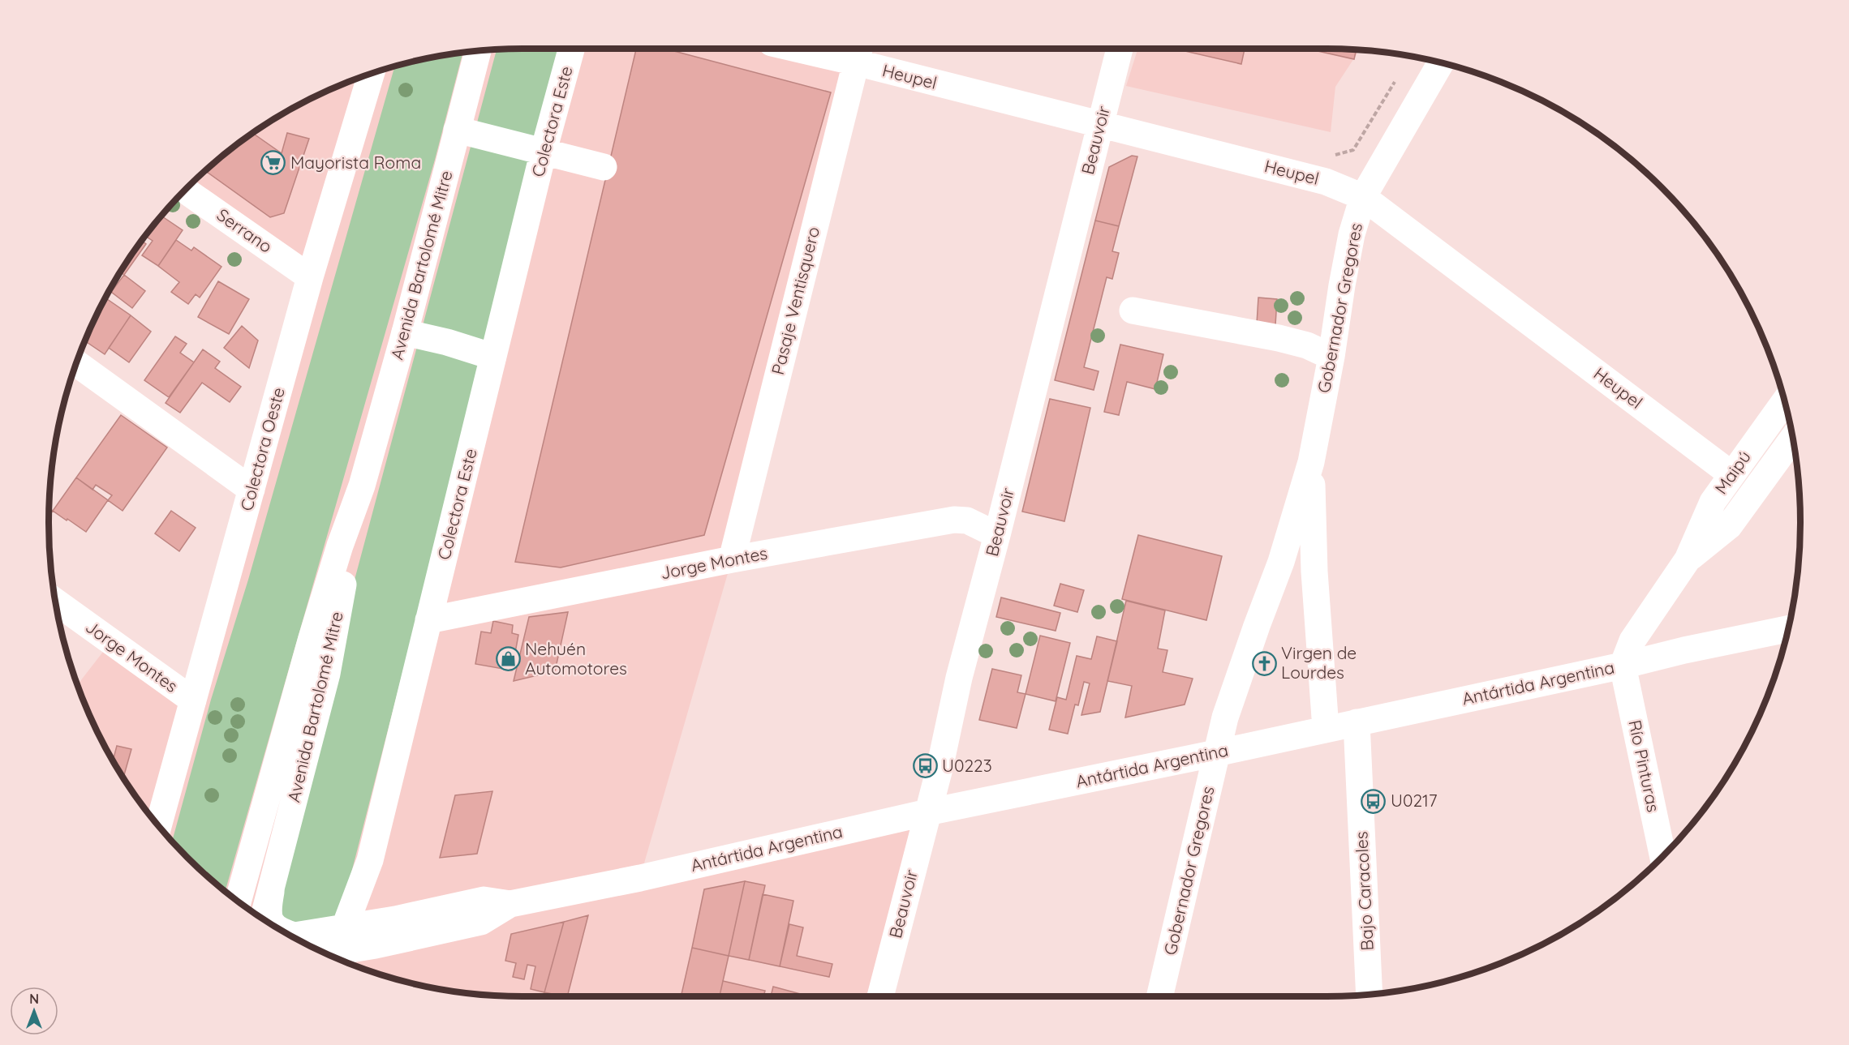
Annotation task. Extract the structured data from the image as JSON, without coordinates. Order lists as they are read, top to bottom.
{
  "streets": {
    "street": [
      "Heupel",
      "Colectora Este",
      "Beauvoir",
      "Serrano",
      "Avenida Bartolomé Mitre",
      "Pasaje Ventisquero",
      "Gobernador Gregores",
      "Colectora Oeste",
      "Maipú",
      "Jorge Montes",
      "Antártida Argentina",
      "Río Pinturas",
      "Bajo Caracoles"
    ]
  },
  "crossings": [
    ["Heupel", "Beauvoir"],
    ["Heupel", "Pasaje Ventisquero"],
    ["Heupel", "Gobernador Gregores"],
    ["Heupel", "Maipú"],
    ["Colectora Este", "Jorge Montes"],
    ["Colectora Este", "Antártida Argentina"],
    ["Beauvoir", "Jorge Montes"],
    ["Beauvoir", "Antártida Argentina"],
    ["Serrano", "Colectora Oeste"],
    ["Avenida Bartolomé Mitre", "Antártida Argentina"],
    ["Pasaje Ventisquero", "Jorge Montes"],
    ["Gobernador Gregores", "Antártida Argentina"],
    ["Colectora Oeste", "Jorge Montes"],
    ["Maipú", "Antártida Argentina"],
    ["Maipú", "Río Pinturas"],
    ["Antártida Argentina", "Río Pinturas"],
    ["Antártida Argentina", "Bajo Caracoles"]
  ],
  "places": {
    "supermarket": ["Mayorista Roma"],
    "shop": ["Nehuén Automotores"],
    "church": ["Virgen de Lourdes"],
    "bus stop": ["U0223", "U0217"]
  },
  "north": "top"
}
